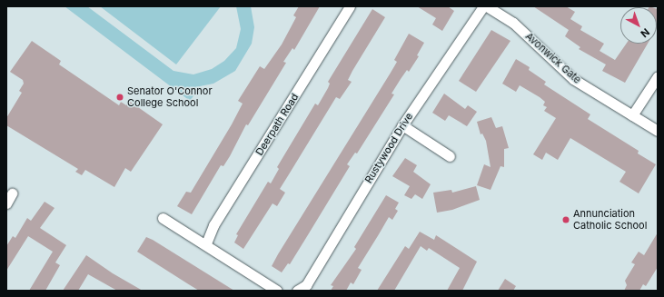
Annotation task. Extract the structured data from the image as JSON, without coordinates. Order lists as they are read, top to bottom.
{
  "streets": {
    "street": ["Avonwick Gate", "Deerpath Road", "Rustywood Drive"]
  },
  "places": ["Senator O'Connor College School", "Annunciation Catholic School"],
  "north": "bottom right"
}
